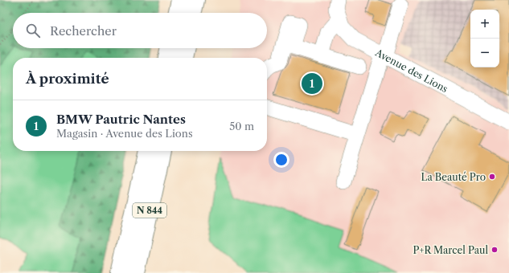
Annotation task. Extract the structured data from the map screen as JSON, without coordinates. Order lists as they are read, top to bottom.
{
  "streets": {
    "highway": ["N 844"],
    "street": ["Avenue des Lions"]
  },
  "places": ["La Beauté Pro", "P+R Marcel Paul"],
  "page": {
    "map_buttons": ["+", "−"],
    "search": "Rechercher",
    "heading": "À proximité",
    "pins": "1",
    "list": [
      {
        "mark": "1",
        "name": "BMW Pautric Nantes",
        "note": "Magasin · Avenue des Lions",
        "value": "50 m"
      }
    ]
  }
}
